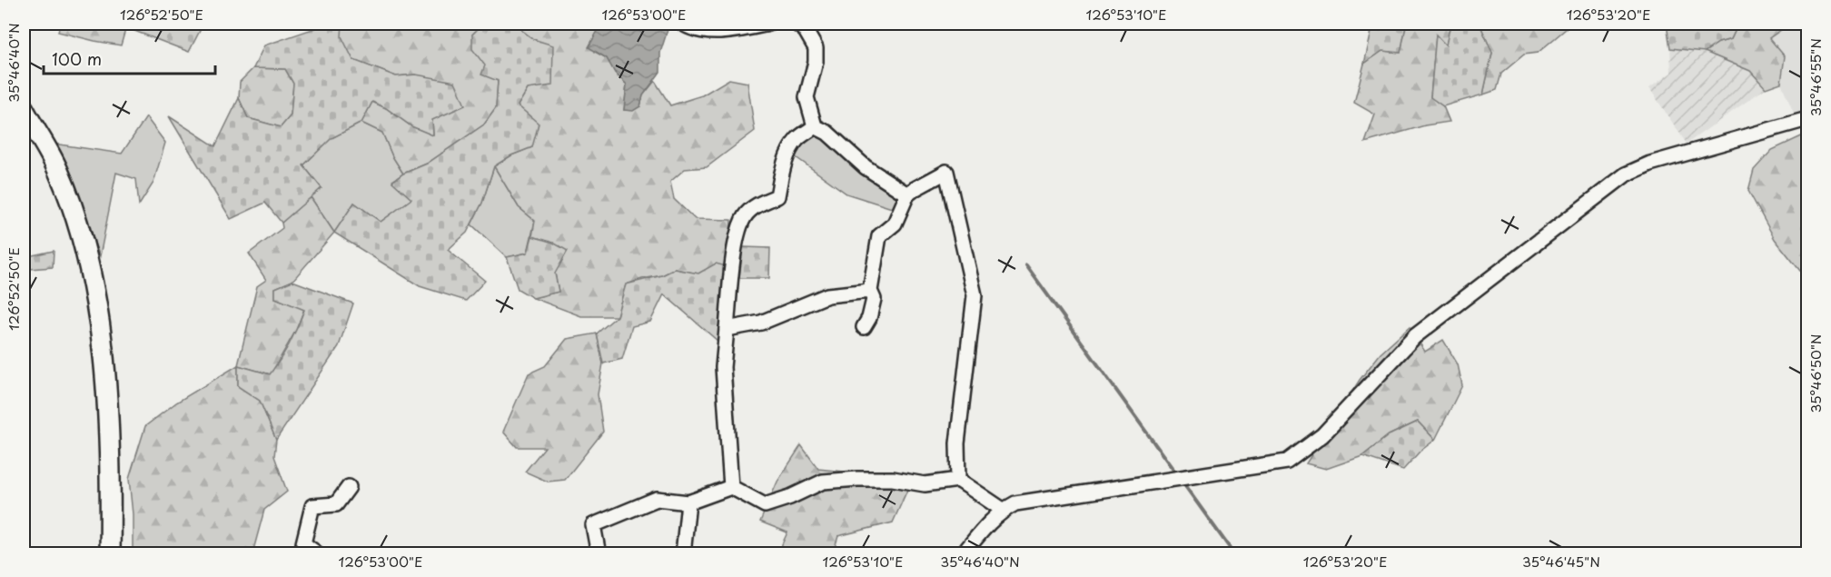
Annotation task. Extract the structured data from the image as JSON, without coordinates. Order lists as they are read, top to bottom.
{
  "scale_bar": "100 m",
  "coordinates": [
    "126°52'50\"E",
    "126°53'00\"E",
    "126°53'10\"E",
    "126°53'20\"E",
    "35°46'40\"N",
    "35°46'55\"N",
    "35°46'50\"N",
    "35°46'45\"N"
  ]
}
